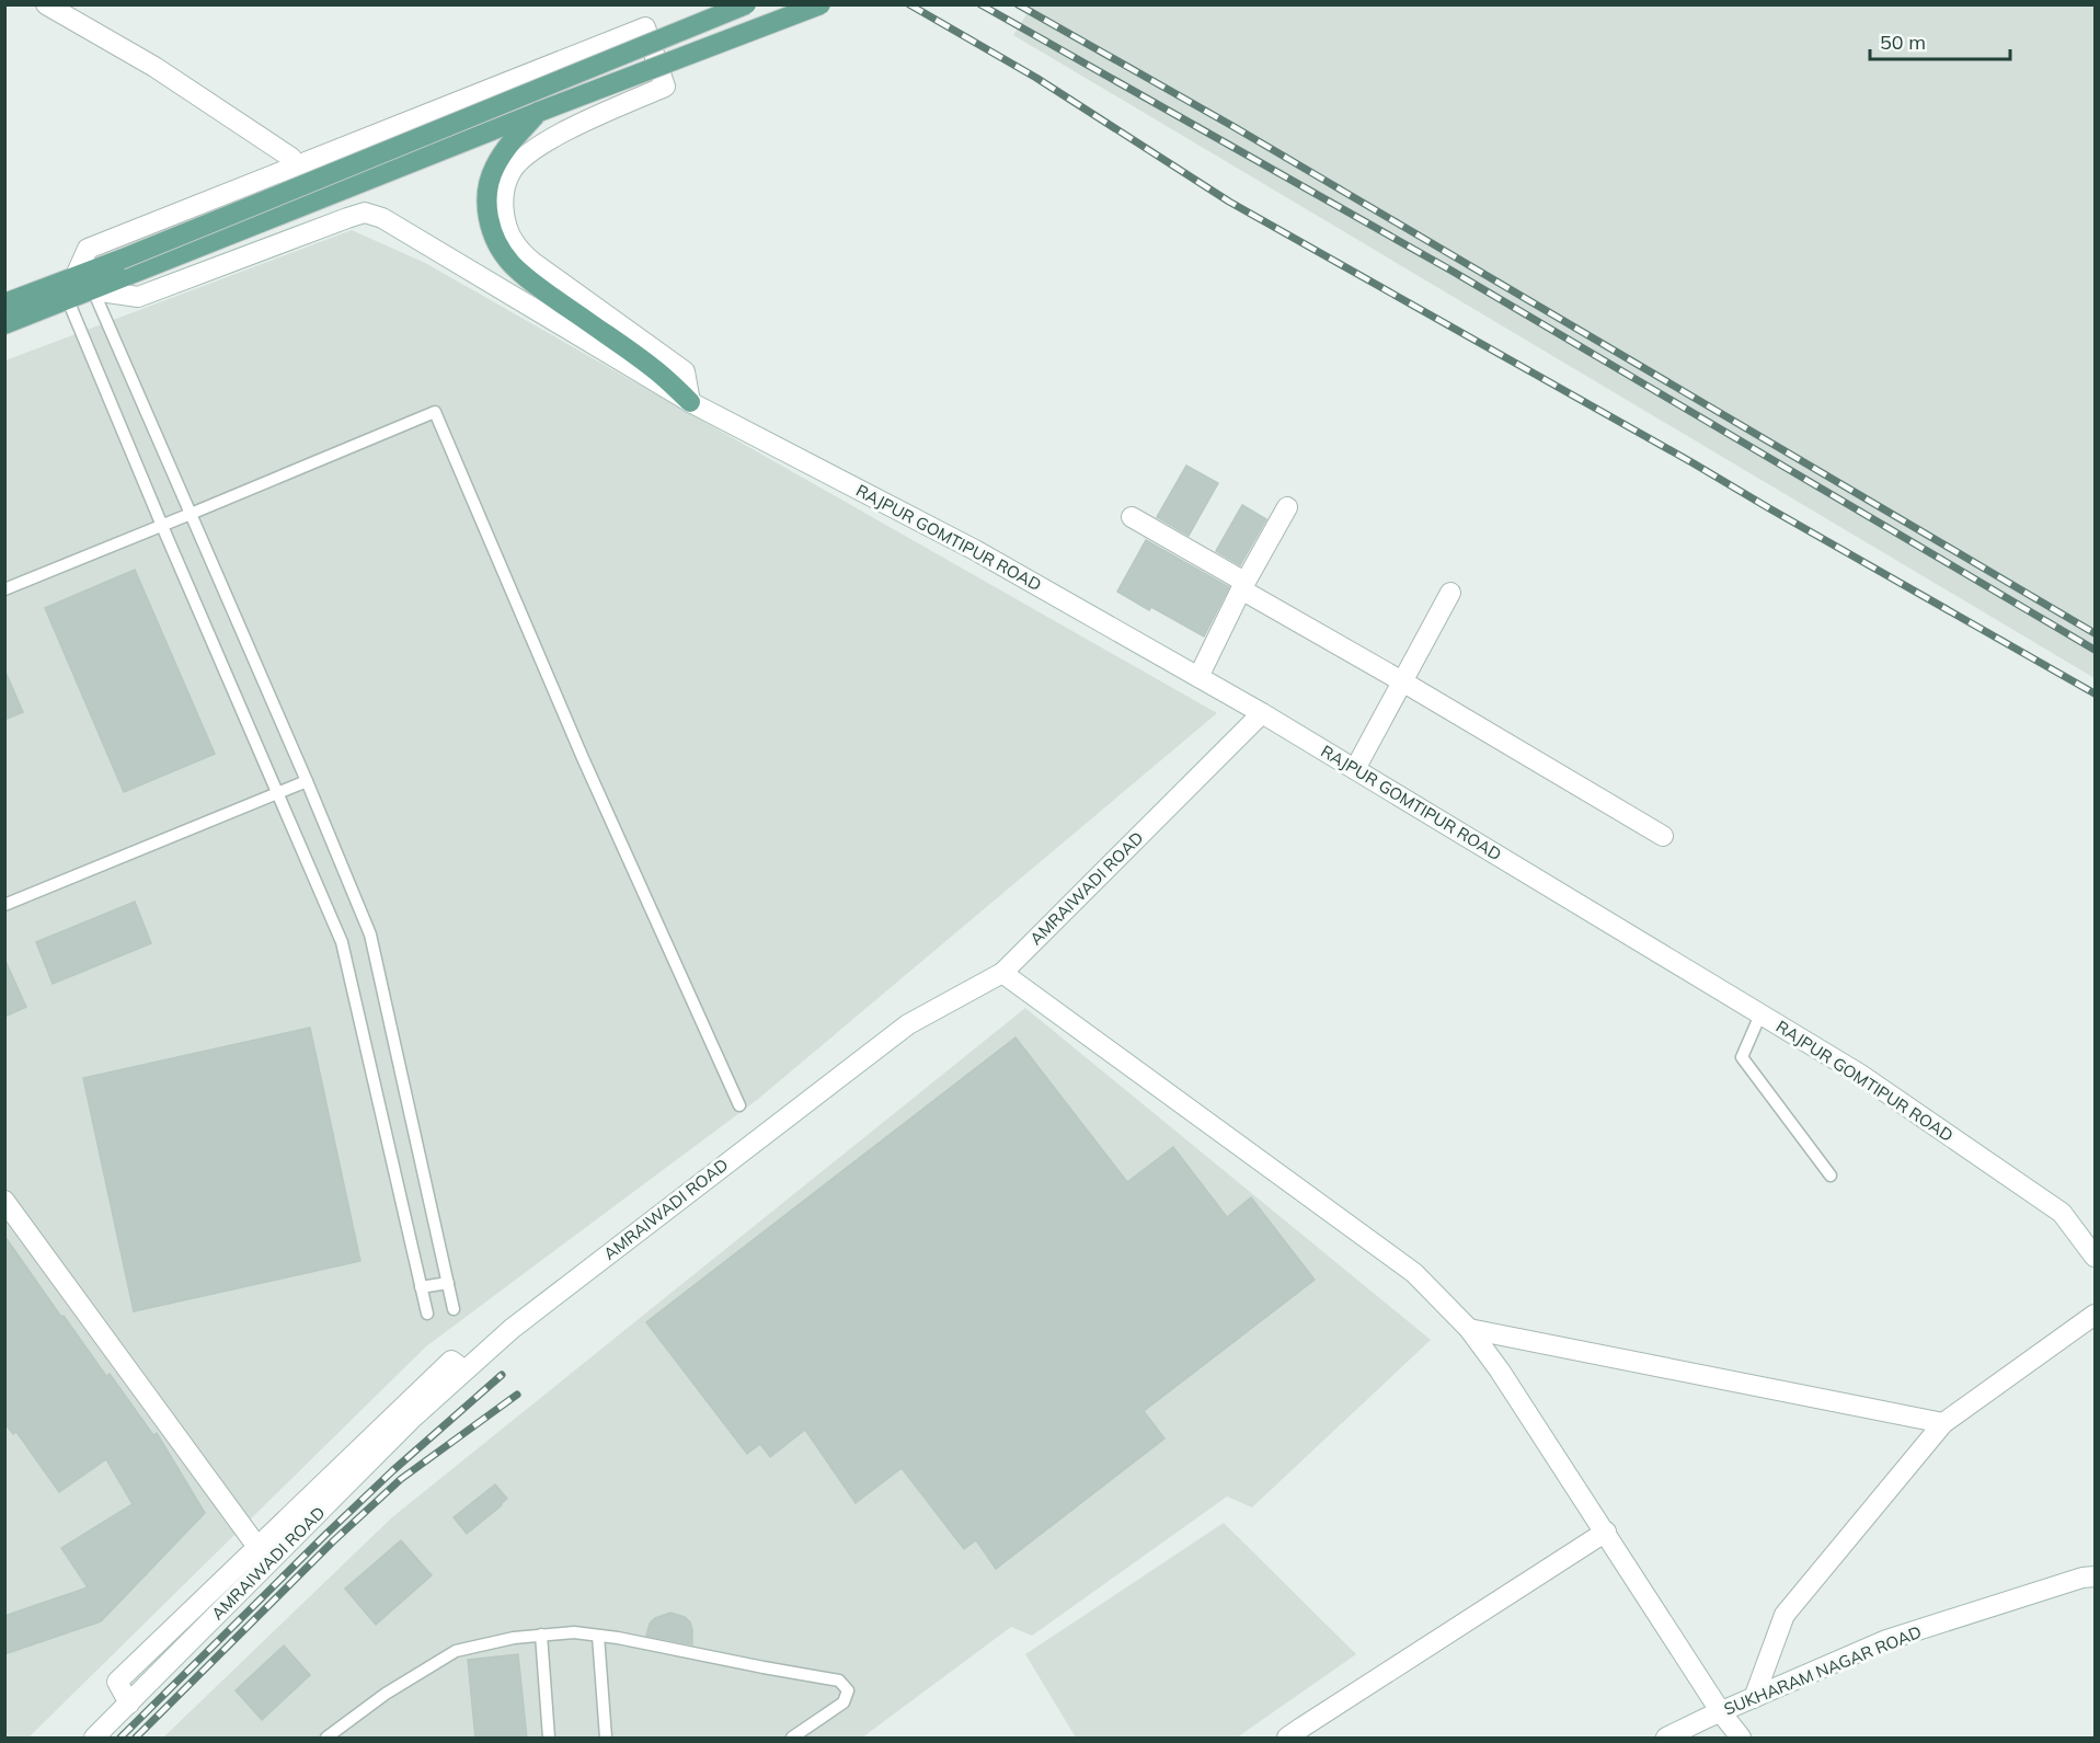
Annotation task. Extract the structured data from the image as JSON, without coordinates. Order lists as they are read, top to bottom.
{
  "streets": {
    "street": ["RAJPUR GOMTIPUR ROAD", "AMRAIWADI ROAD", "SUKHARAM NAGAR ROAD"]
  },
  "crossings": [
    ["RAJPUR GOMTIPUR ROAD", "AMRAIWADI ROAD"]
  ],
  "scale_bar": "50 m"
}
